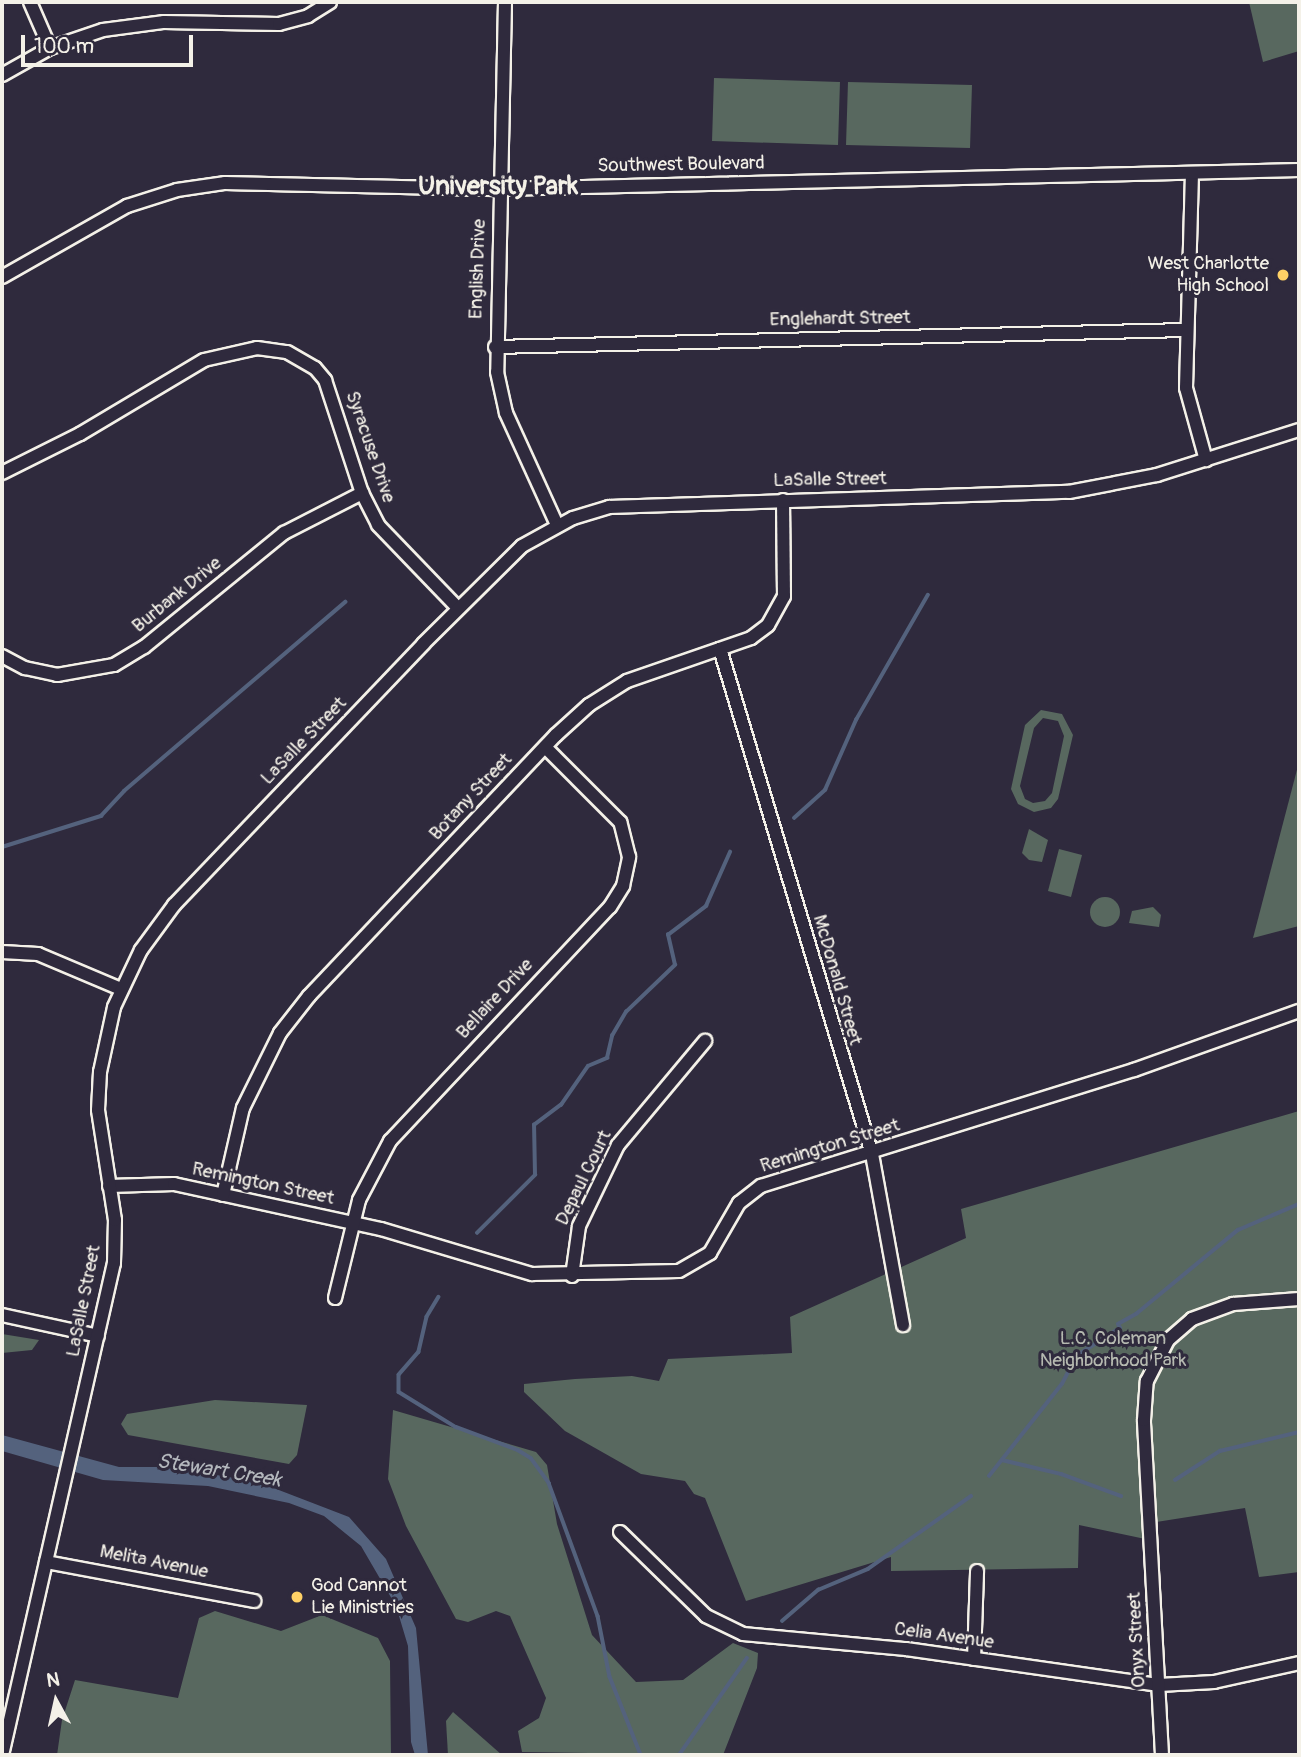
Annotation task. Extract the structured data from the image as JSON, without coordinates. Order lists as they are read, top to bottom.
{
  "streets": {
    "street": [
      "Southwest Boulevard",
      "English Drive",
      "Englehardt Street",
      "Syracuse Drive",
      "LaSalle Street",
      "Burbank Drive",
      "Botany Street",
      "McDonald Street",
      "Bellaire Drive",
      "Remington Street",
      "Depaul Court",
      "Melita Avenue",
      "Celia Avenue",
      "Onyx Street"
    ]
  },
  "crossings": [
    ["Southwest Boulevard", "English Drive"],
    ["English Drive", "Englehardt Street"],
    ["English Drive", "LaSalle Street"],
    ["Syracuse Drive", "LaSalle Street"],
    ["Syracuse Drive", "Burbank Drive"],
    ["LaSalle Street", "Botany Street"],
    ["LaSalle Street", "Remington Street"],
    ["LaSalle Street", "Melita Avenue"],
    ["Botany Street", "McDonald Street"],
    ["Botany Street", "Bellaire Drive"],
    ["Botany Street", "Remington Street"],
    ["McDonald Street", "Remington Street"],
    ["Bellaire Drive", "Remington Street"],
    ["Remington Street", "Depaul Court"],
    ["Celia Avenue", "Onyx Street"]
  ],
  "districts": ["University Park"],
  "water": ["Stewart Creek"],
  "parks": ["L.C. Coleman Neighborhood Park"],
  "places": ["West Charlotte High School", "God Cannot Lie Ministries"],
  "scale_bar": "100 m",
  "north": "top"
}
